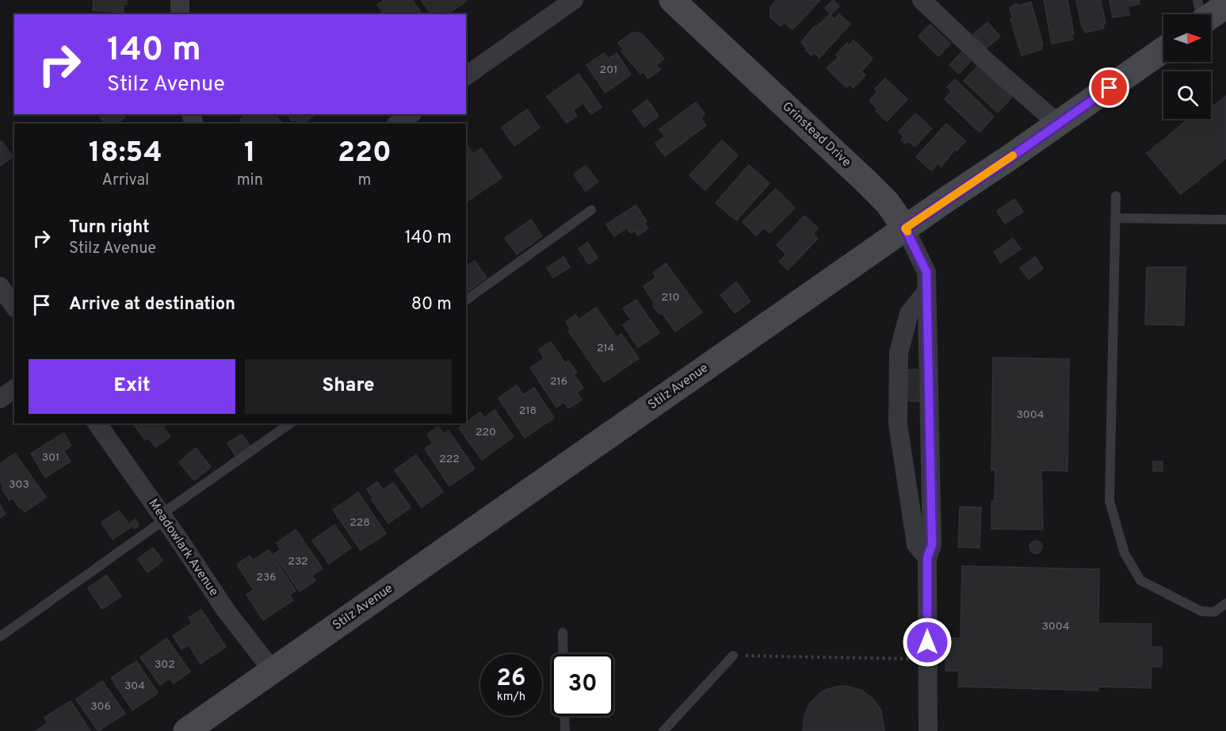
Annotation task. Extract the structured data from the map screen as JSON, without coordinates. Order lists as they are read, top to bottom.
{
  "streets": {
    "street": ["Grinstead Drive", "Stilz Avenue", "Meadowlark Avenue"]
  },
  "crossings": [
    ["Grinstead Drive", "Stilz Avenue"],
    ["Stilz Avenue", "Meadowlark Avenue"]
  ],
  "house_numbers": [
    "201",
    "210",
    "214",
    "216",
    "218",
    "3004",
    "220",
    "301",
    "222",
    "303",
    "228",
    "232",
    "236",
    "3004",
    "302",
    "304",
    "306"
  ],
  "north": "right",
  "page": {
    "turn": ["140 m", "Stilz Avenue"],
    "eta": [
      "18:54",
      "Arrival",
      "1",
      "min",
      "220",
      "m"
    ],
    "list": [
      {
        "name": "Turn right",
        "note": "Stilz Avenue",
        "value": "140 m"
      },
      {
        "name": "Arrive at destination",
        "value": "80 m"
      }
    ],
    "buttons": ["Exit", "Share"],
    "speed": "26 km/h",
    "limit": "30"
  }
}
